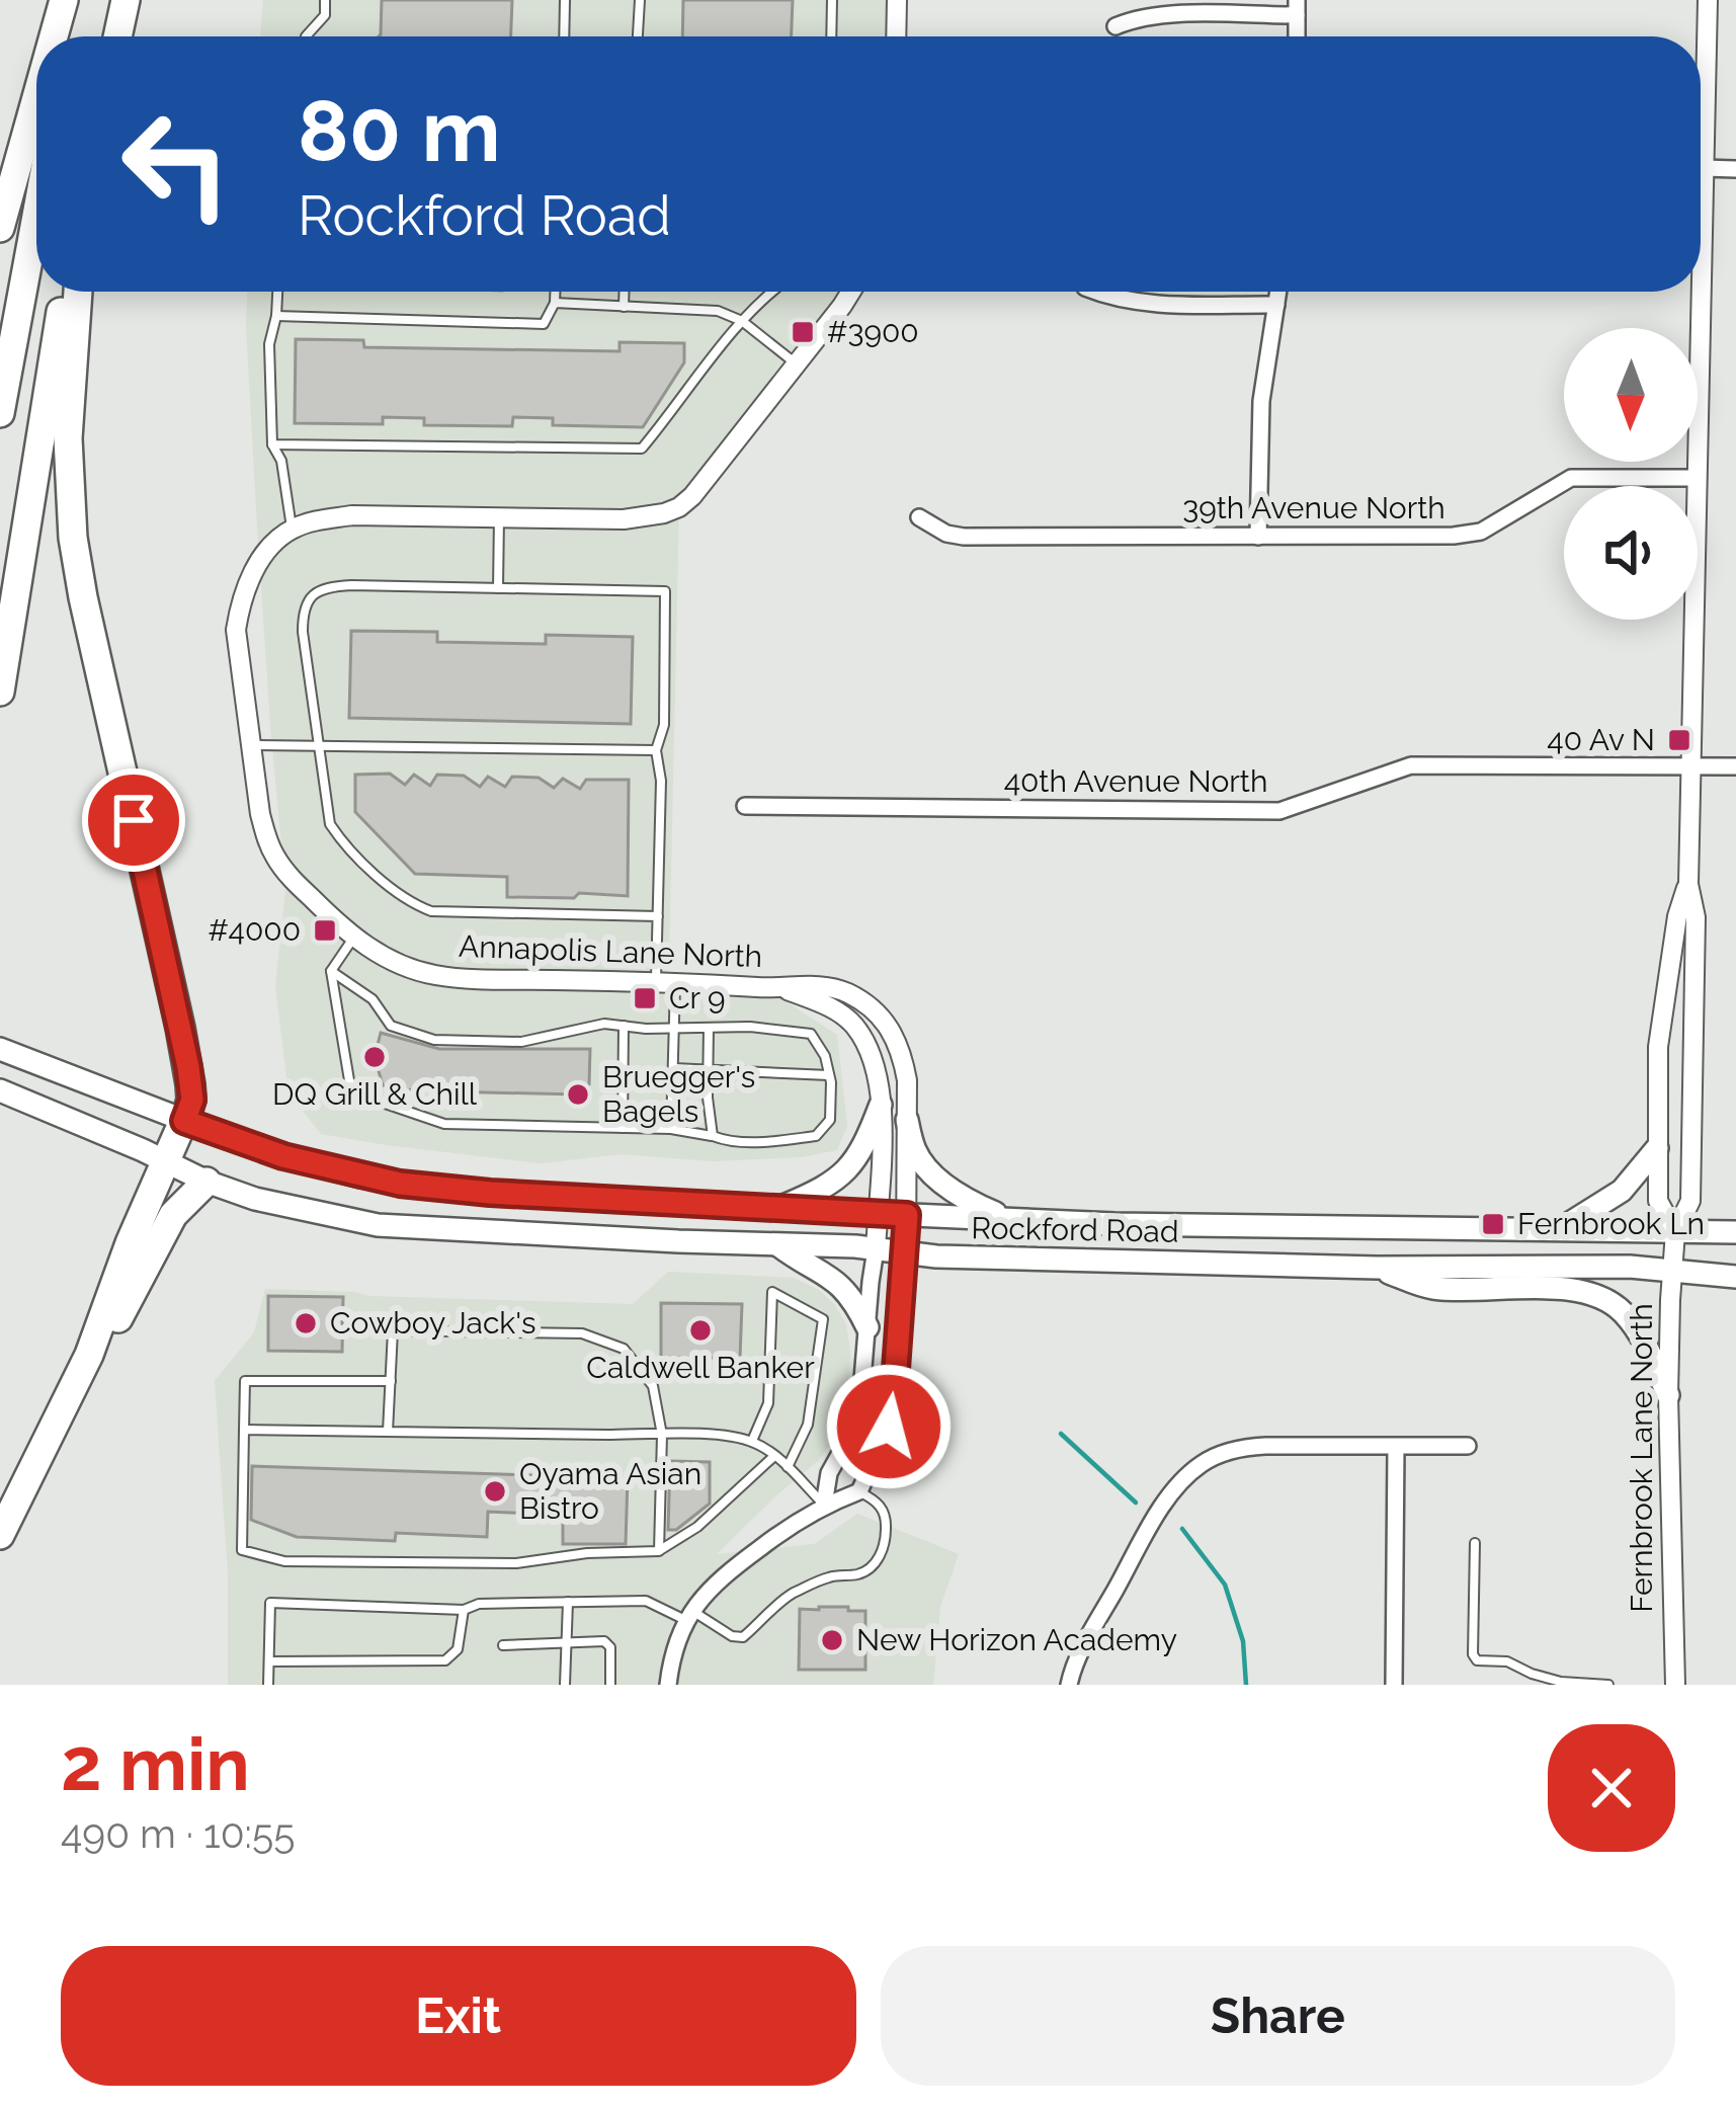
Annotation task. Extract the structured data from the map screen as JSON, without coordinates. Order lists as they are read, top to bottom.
{
  "streets": {
    "main road": ["Rockford Road"],
    "street": [
      "39th Avenue North",
      "40th Avenue North",
      "Annapolis Lane North",
      "Fernbrook Lane North"
    ]
  },
  "crossings": [
    ["39th Avenue North", "Fernbrook Lane North"],
    ["40th Avenue North", "Fernbrook Lane North"],
    ["Annapolis Lane North", "Rockford Road"],
    ["Rockford Road", "Fernbrook Lane North"]
  ],
  "places": {
    "transit": [
      "#3900",
      "40 Av N",
      "#4000",
      "Cr 9",
      "Fernbrook Ln"
    ],
    "other": [
      "DQ Grill & Chill",
      "Bruegger's Bagels",
      "Cowboy Jack's",
      "Caldwell Banker",
      "Oyama Asian Bistro",
      "New Horizon Academy"
    ]
  },
  "north": "bottom",
  "page": {
    "turn": ["80 m", "Rockford Road"],
    "heading": ["2 min", "490 m · 10:55"],
    "buttons": ["Exit", "Share"]
  }
}
